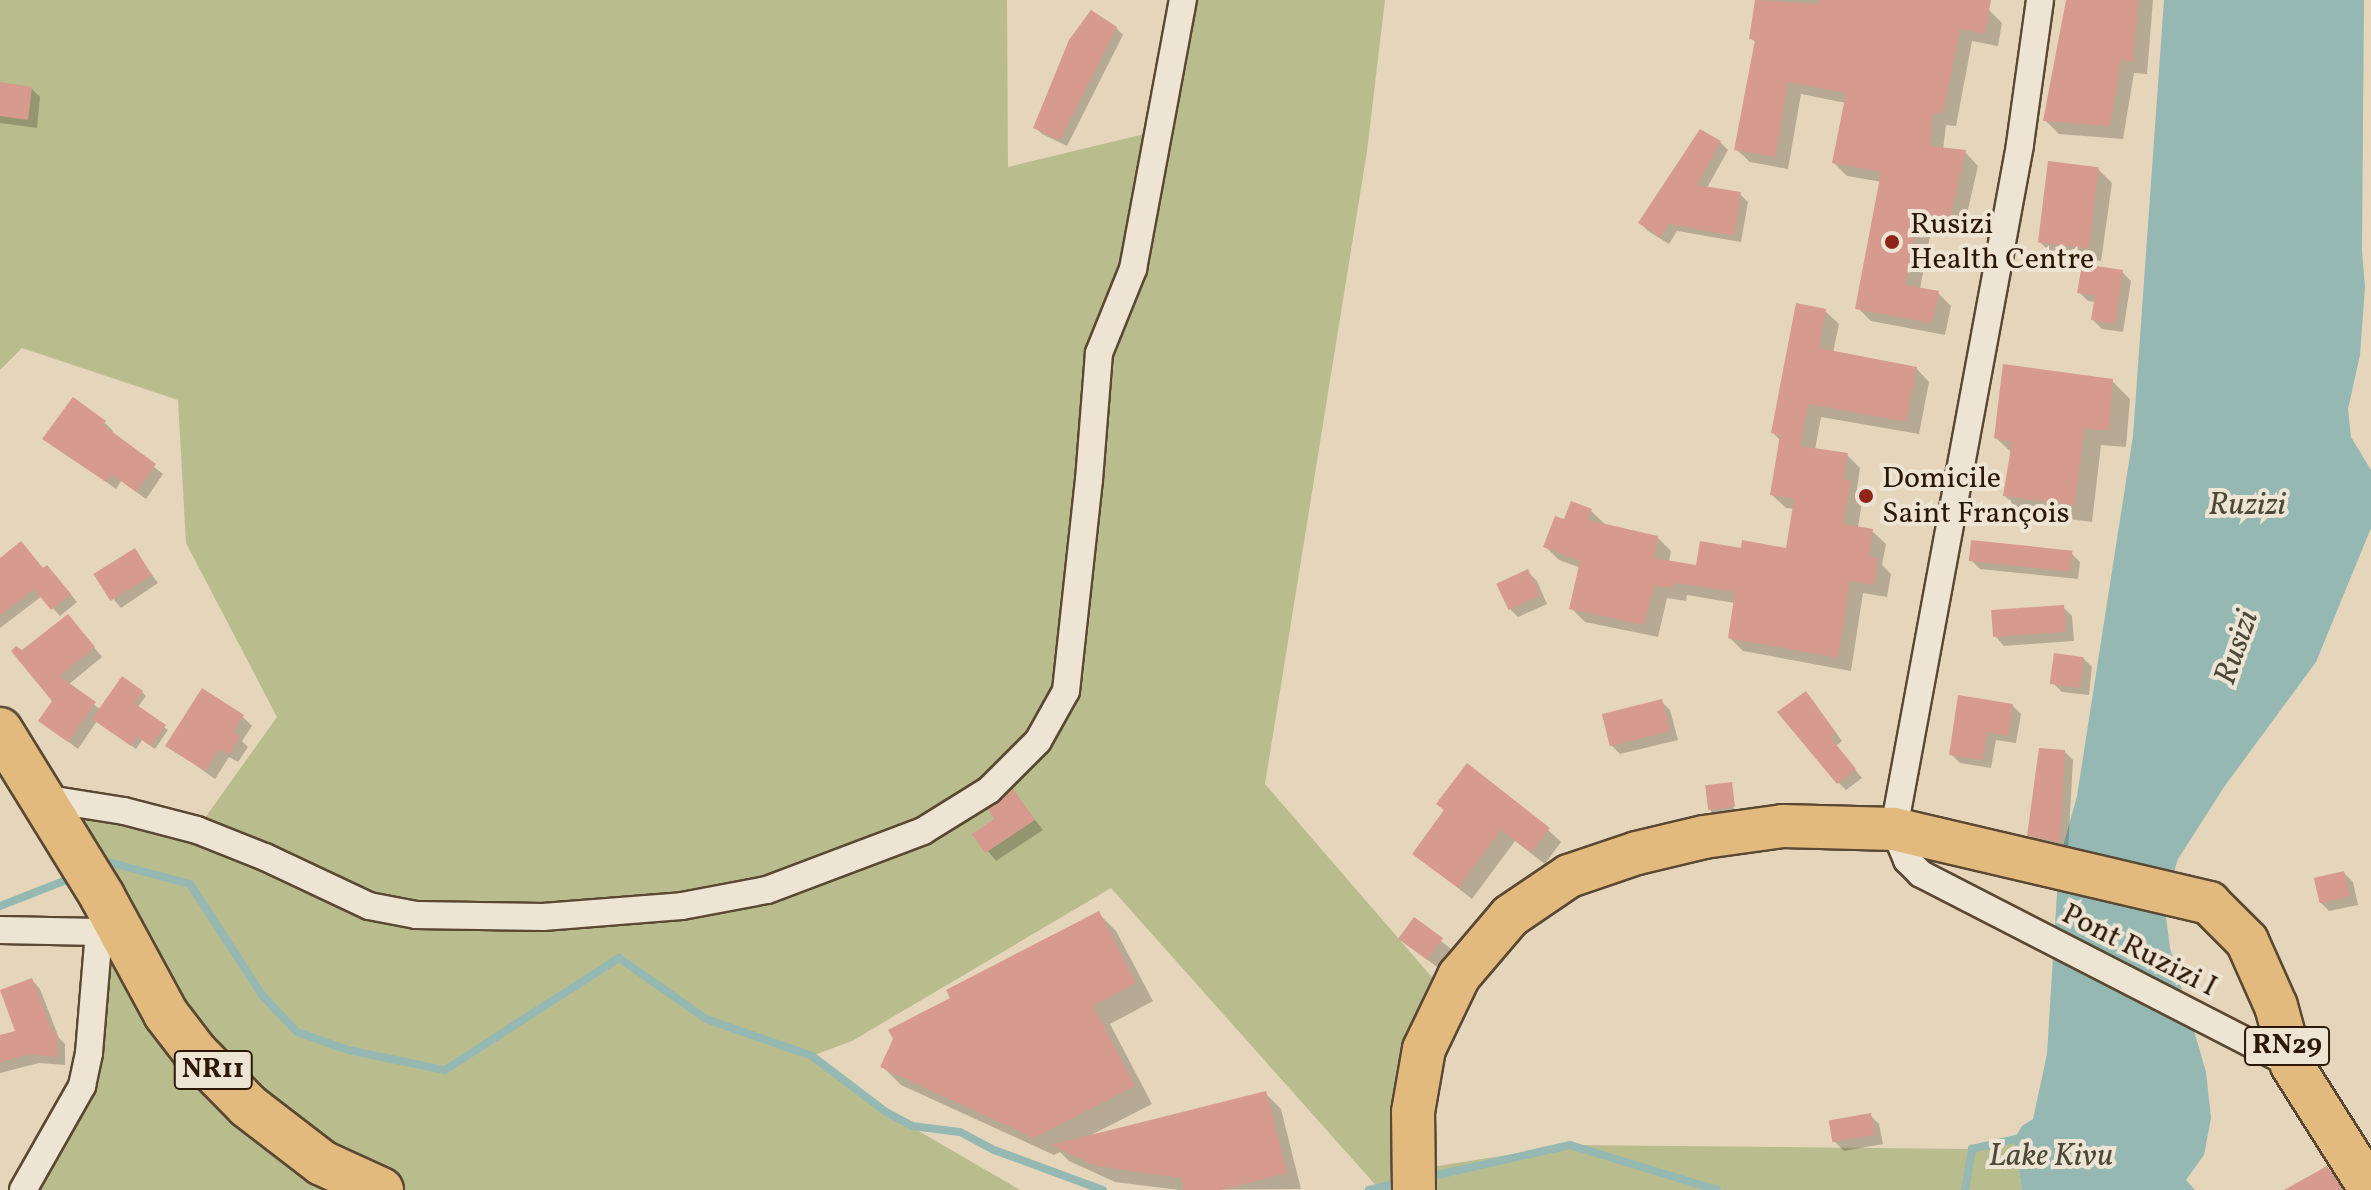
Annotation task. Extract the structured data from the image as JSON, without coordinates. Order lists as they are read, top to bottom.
{
  "streets": {
    "highway": ["NR11"],
    "main road": ["RN29"],
    "street": ["Pont Ruzizi I"]
  },
  "crossings": [
    ["Pont Ruzizi I", "RN29"]
  ],
  "water": ["Ruzizi", "Rusizi", "Lake Kivu"],
  "places": ["Rusizi Health Centre", "Domicile Saint François"]
}
